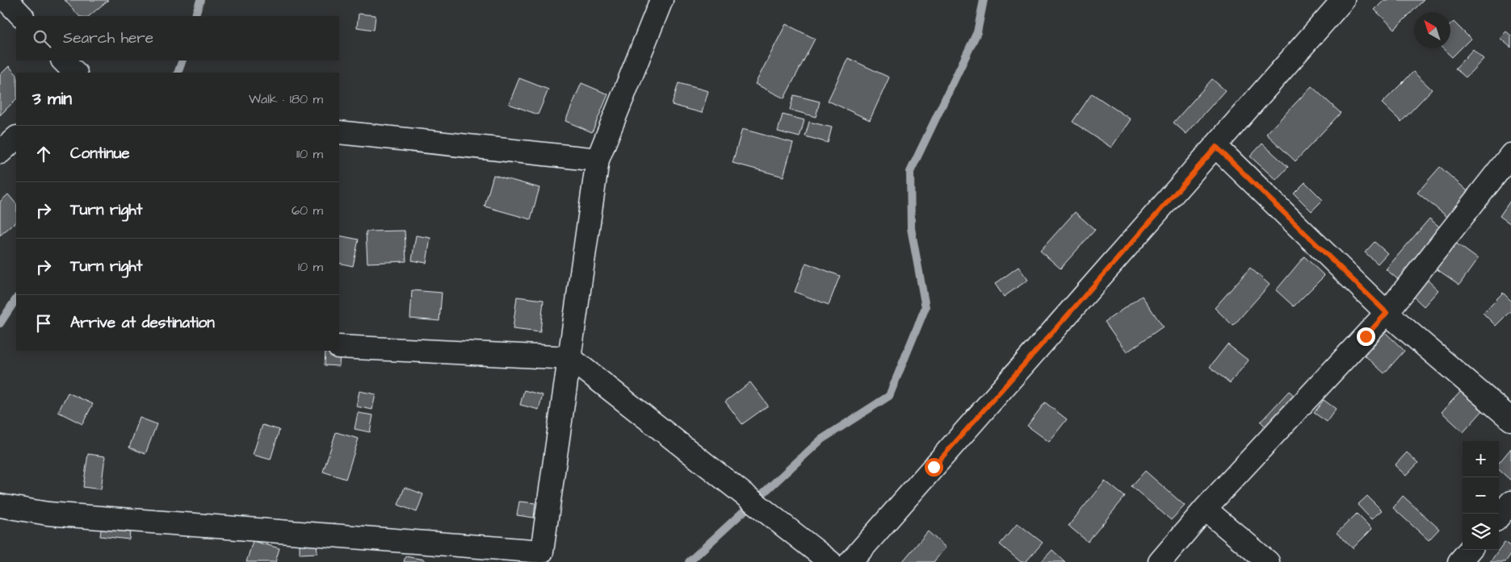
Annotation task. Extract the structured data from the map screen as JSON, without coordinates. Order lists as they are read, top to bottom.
{
  "north": "top left",
  "page": {
    "search": "Search here",
    "heading": ["3 min", "Walk · 180 m"],
    "list": [
      ["Continue", "110 m"],
      ["Turn right", "60 m"],
      ["Turn right", "10 m"],
      "Arrive at destination"
    ],
    "map_buttons": ["+", "−"]
  }
}
